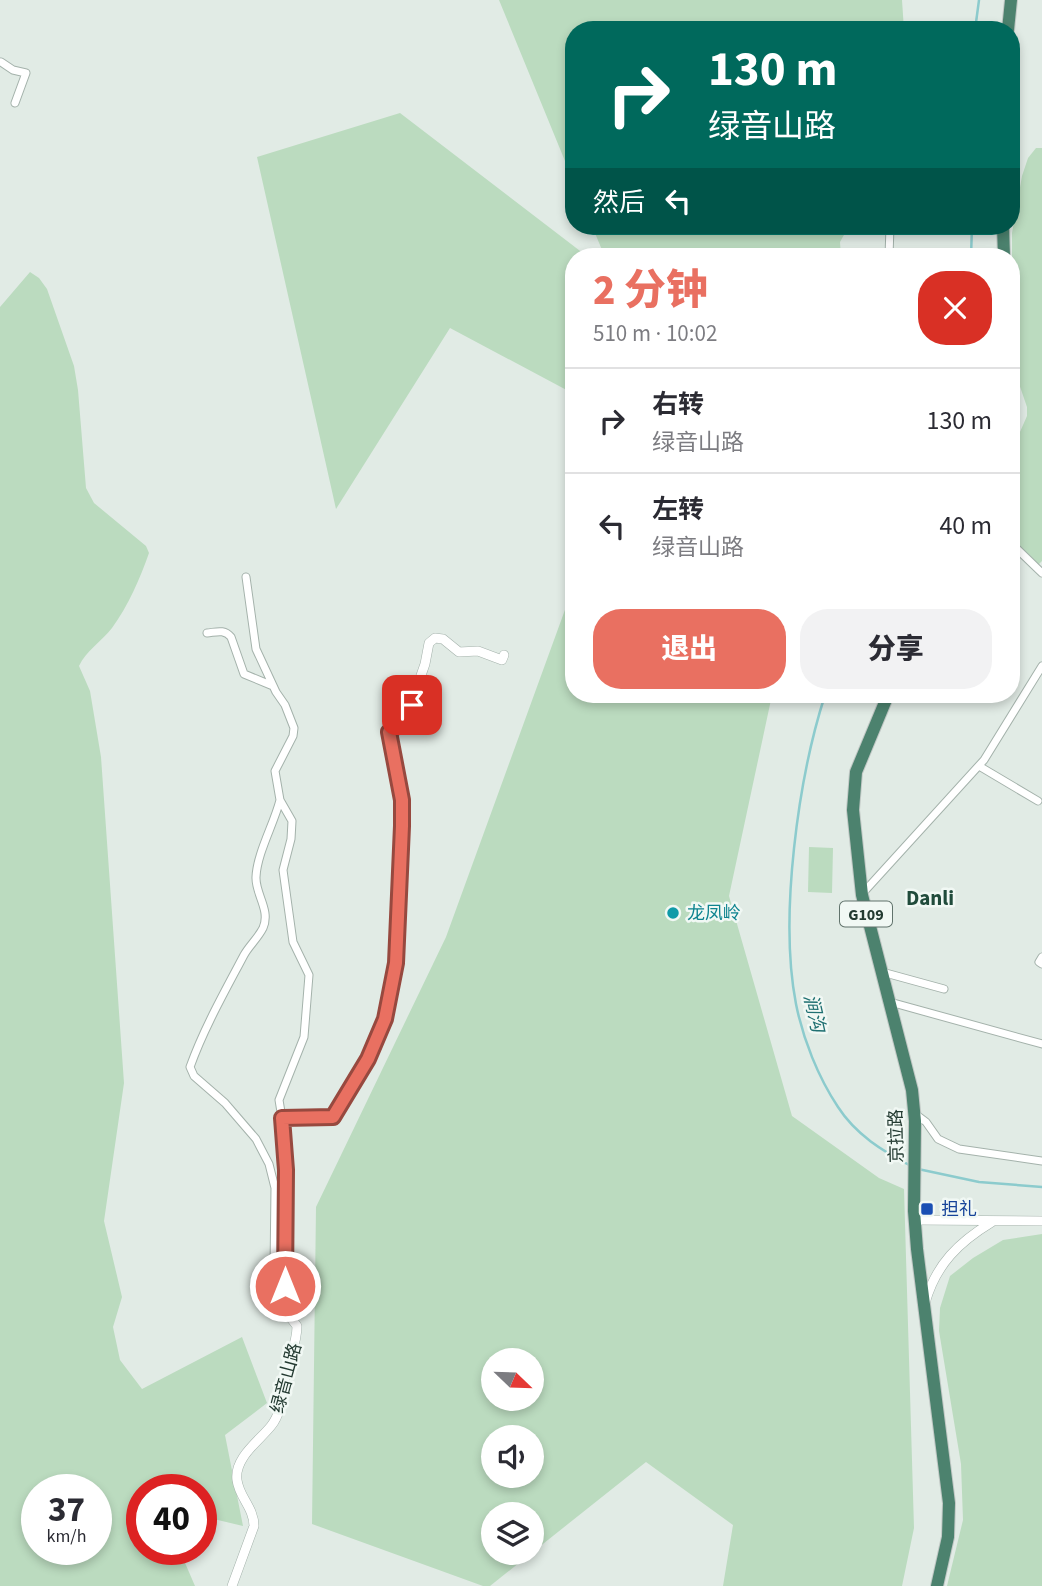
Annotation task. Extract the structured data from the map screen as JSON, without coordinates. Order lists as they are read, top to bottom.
{
  "streets": {
    "highway": ["G109", "京拉路"],
    "street": ["绿音山路"]
  },
  "districts": ["Danli"],
  "water": ["涧沟"],
  "places": {
    "other": ["龙凤岭"],
    "transit": ["担礼"]
  },
  "north": "bottom right",
  "page": {
    "turn": ["130 m", "绿音山路"],
    "then": "然后",
    "heading": ["2 分钟", "510 m · 10:02"],
    "list": [
      {
        "name": "右转",
        "note": "绿音山路",
        "value": "130 m"
      },
      {
        "name": "左转",
        "note": "绿音山路",
        "value": "40 m"
      }
    ],
    "buttons": ["退出", "分享"],
    "speed": "37 km/h",
    "limit": "40"
  }
}
